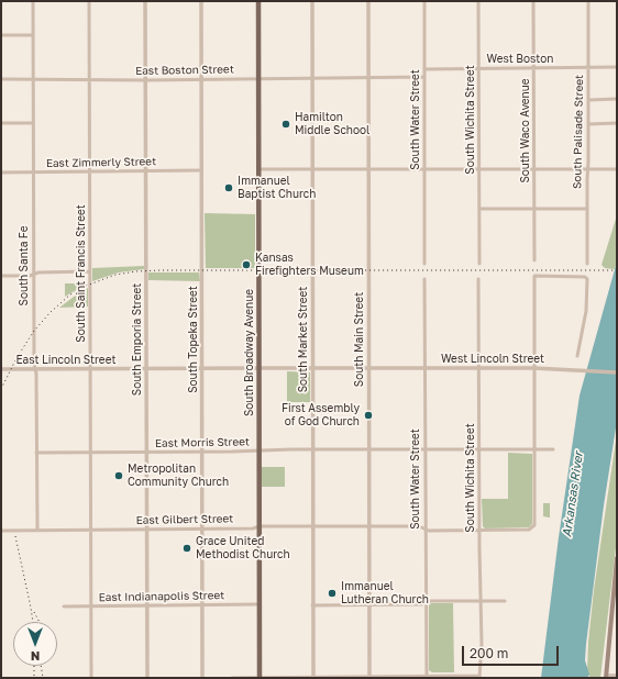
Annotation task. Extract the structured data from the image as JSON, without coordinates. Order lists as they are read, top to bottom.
{
  "streets": {
    "main road": ["South Broadway Avenue"],
    "street": [
      "West Boston",
      "East Boston Street",
      "South Water Street",
      "South Wichita Street",
      "South Waco Avenue",
      "South Palisade Street",
      "East Zimmerly Street",
      "South Santa Fe",
      "South Saint Francis Street",
      "South Emporia Street",
      "South Topeka Street",
      "South Market Street",
      "South Main Street",
      "West Lincoln Street",
      "East Lincoln Street",
      "East Morris Street",
      "East Gilbert Street",
      "East Indianapolis Street"
    ]
  },
  "crossings": [
    ["West Boston", "South Water Street"],
    ["West Boston", "South Wichita Street"],
    ["West Boston", "South Waco Avenue"],
    ["West Boston", "South Palisade Street"],
    ["East Boston Street", "South Santa Fe"],
    ["East Boston Street", "South Saint Francis Street"],
    ["East Boston Street", "South Emporia Street"],
    ["East Boston Street", "South Topeka Street"],
    ["East Boston Street", "South Market Street"],
    ["East Boston Street", "South Main Street"],
    ["East Boston Street", "South Broadway Avenue"],
    ["South Water Street", "West Lincoln Street"],
    ["South Water Street", "East Morris Street"],
    ["South Water Street", "East Gilbert Street"],
    ["South Wichita Street", "West Lincoln Street"],
    ["South Wichita Street", "East Morris Street"],
    ["South Wichita Street", "East Gilbert Street"],
    ["East Zimmerly Street", "South Santa Fe"],
    ["East Zimmerly Street", "South Saint Francis Street"],
    ["East Zimmerly Street", "South Emporia Street"],
    ["East Zimmerly Street", "South Topeka Street"],
    ["South Santa Fe", "East Lincoln Street"],
    ["South Santa Fe", "East Morris Street"],
    ["South Santa Fe", "East Gilbert Street"],
    ["South Saint Francis Street", "East Lincoln Street"],
    ["South Saint Francis Street", "East Morris Street"],
    ["South Saint Francis Street", "East Gilbert Street"],
    ["South Saint Francis Street", "East Indianapolis Street"],
    ["South Emporia Street", "East Lincoln Street"],
    ["South Emporia Street", "East Morris Street"],
    ["South Emporia Street", "East Gilbert Street"],
    ["South Emporia Street", "East Indianapolis Street"],
    ["South Topeka Street", "East Lincoln Street"],
    ["South Topeka Street", "East Morris Street"],
    ["South Topeka Street", "East Gilbert Street"],
    ["South Topeka Street", "East Indianapolis Street"],
    ["South Market Street", "East Lincoln Street"],
    ["South Market Street", "East Morris Street"],
    ["South Market Street", "East Gilbert Street"],
    ["South Main Street", "West Lincoln Street"],
    ["South Main Street", "East Lincoln Street"],
    ["South Main Street", "East Morris Street"],
    ["South Main Street", "East Gilbert Street"],
    ["South Broadway Avenue", "East Lincoln Street"],
    ["South Broadway Avenue", "East Morris Street"],
    ["South Broadway Avenue", "East Gilbert Street"],
    ["South Broadway Avenue", "East Indianapolis Street"],
    ["West Lincoln Street", "East Lincoln Street"],
    ["East Morris Street", "East Gilbert Street"]
  ],
  "water": ["Arkansas River"],
  "places": [
    "Hamilton Middle School",
    "Immanuel Baptist Church",
    "Kansas Firefighters Museum",
    "First Assembly of God Church",
    "Metropolitan Community Church",
    "Grace United Methodist Church",
    "Immanuel Lutheran Church"
  ],
  "scale_bar": "200 m",
  "north": "bottom"
}
